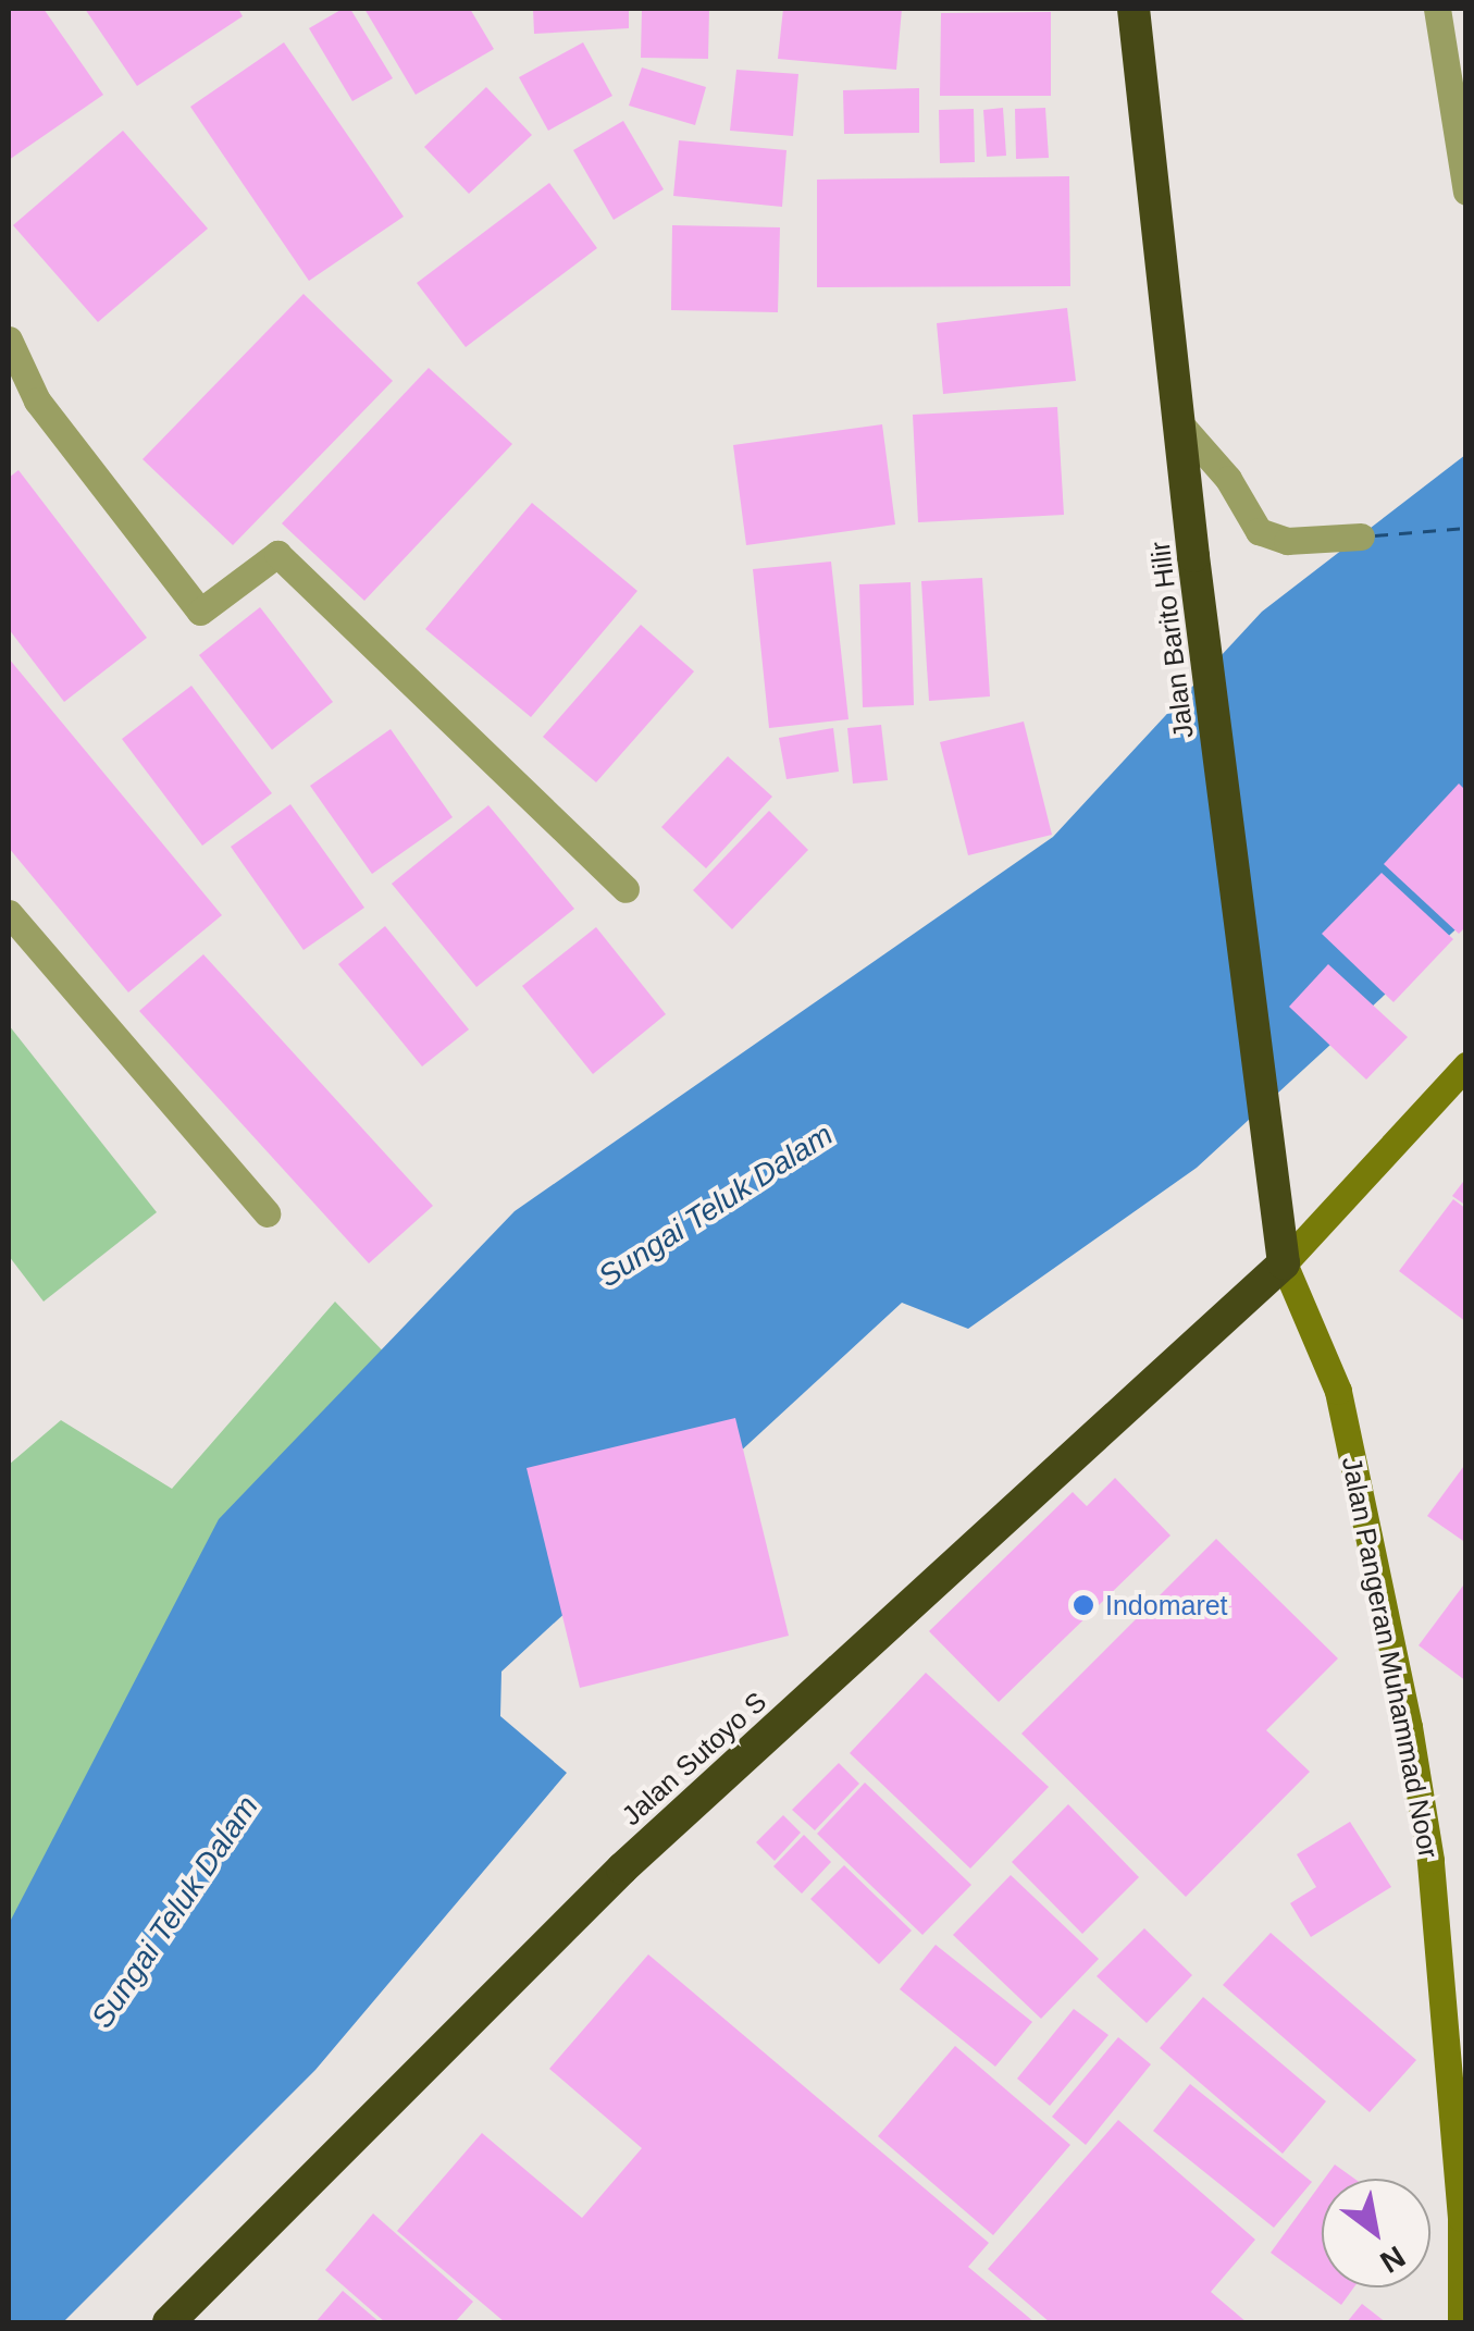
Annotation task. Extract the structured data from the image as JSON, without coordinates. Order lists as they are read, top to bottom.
{
  "streets": {
    "highway": ["Jalan Barito Hilir", "Jalan Sutoyo S"],
    "main road": ["Jalan Pangeran Muhammad Noor"]
  },
  "crossings": [
    ["Jalan Barito Hilir", "Jalan Pangeran Muhammad Noor"],
    ["Jalan Barito Hilir", "Jalan Sutoyo S"],
    ["Jalan Pangeran Muhammad Noor", "Jalan Sutoyo S"]
  ],
  "water": ["Sungai Teluk Dalam"],
  "places": ["Indomaret"],
  "north": "bottom right"
}
